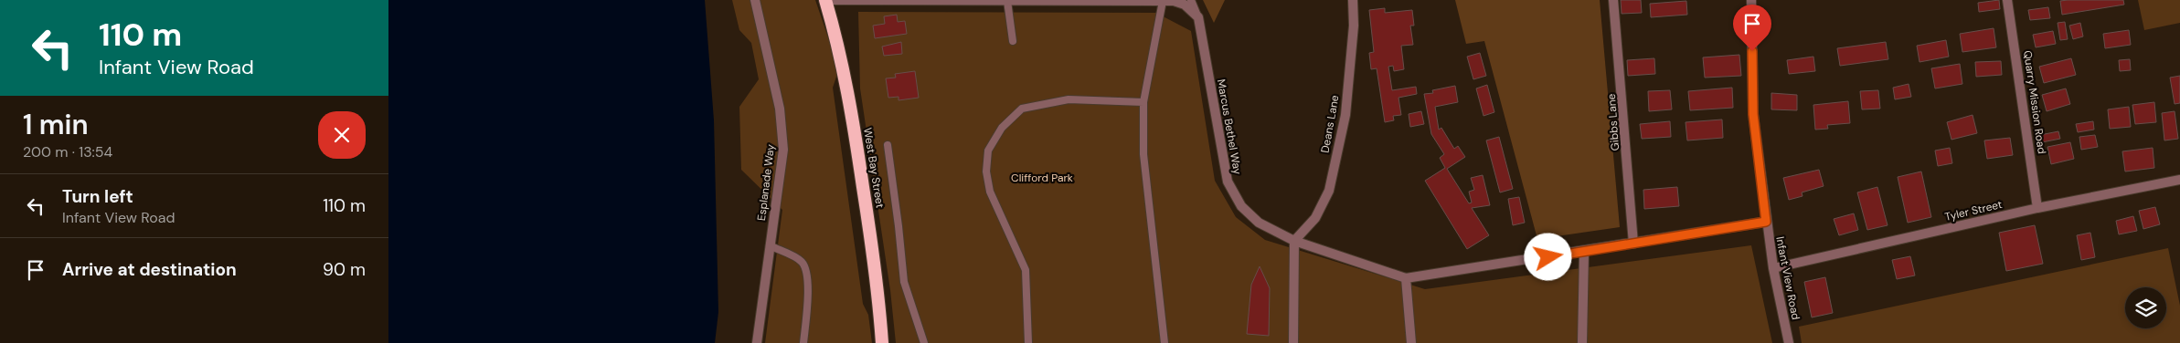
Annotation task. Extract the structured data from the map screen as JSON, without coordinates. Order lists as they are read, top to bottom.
{
  "streets": {
    "highway": ["West Bay Street"],
    "street": [
      "Quarry Mission Road",
      "Gibbs Lane",
      "Deans Lane",
      "Marcus Bethel Way",
      "Esplanade Way",
      "Tyler Street",
      "Infant View Road"
    ]
  },
  "crossings": [
    ["Quarry Mission Road", "Tyler Street"],
    ["Gibbs Lane", "Marcus Bethel Way"],
    ["Deans Lane", "Marcus Bethel Way"],
    ["Marcus Bethel Way", "Infant View Road"],
    ["Tyler Street", "Infant View Road"]
  ],
  "parks": ["Clifford Park"],
  "page": {
    "turn": ["110 m", "Infant View Road"],
    "heading": ["1 min", "200 m · 13:54"],
    "list": [
      {
        "name": "Turn left",
        "note": "Infant View Road",
        "value": "110 m"
      },
      {
        "name": "Arrive at destination",
        "value": "90 m"
      }
    ]
  }
}
